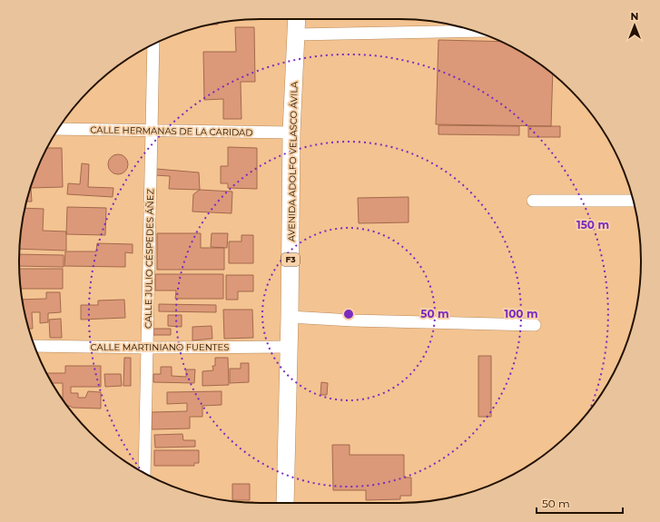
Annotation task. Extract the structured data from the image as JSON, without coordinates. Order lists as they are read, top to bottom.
{
  "streets": {
    "highway": ["AVENIDA ADOLFO VELASCO ÁVILA", "F3"],
    "street": ["CALLE HERMANAS DE LA CARIDAD", "CALLE JULIO CÉSPEDES ÁÑEZ", "CALLE MARTINIANO FUENTES"]
  },
  "crossings": [
    ["CALLE HERMANAS DE LA CARIDAD", "AVENIDA ADOLFO VELASCO ÁVILA"],
    ["CALLE HERMANAS DE LA CARIDAD", "CALLE JULIO CÉSPEDES ÁÑEZ"],
    ["AVENIDA ADOLFO VELASCO ÁVILA", "CALLE MARTINIANO FUENTES"],
    ["CALLE JULIO CÉSPEDES ÁÑEZ", "CALLE MARTINIANO FUENTES"]
  ],
  "scale_bar": "50 m",
  "north": "top",
  "rings": ["150 m", "50 m", "100 m"]
}
